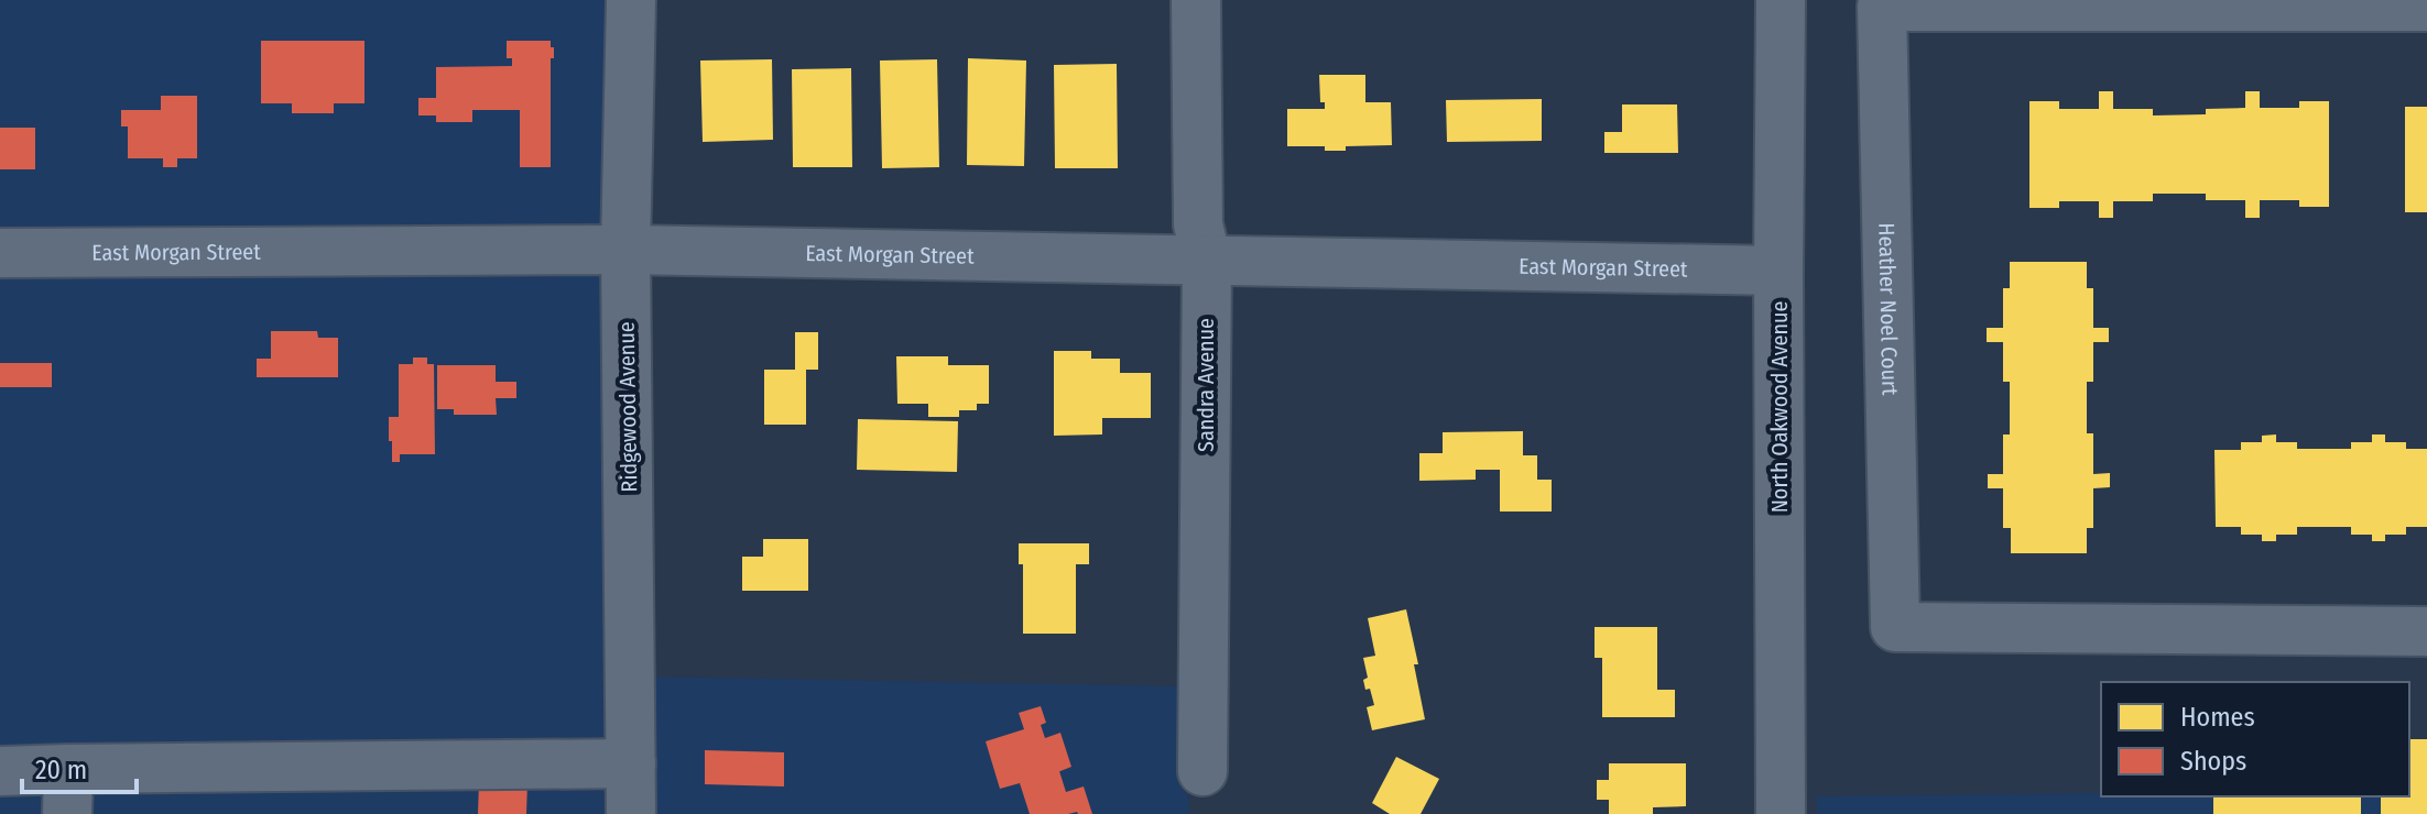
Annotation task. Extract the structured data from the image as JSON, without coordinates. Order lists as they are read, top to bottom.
{
  "streets": {
    "street": [
      "East Morgan Street",
      "Heather Noel Court",
      "Sandra Avenue",
      "Ridgewood Avenue",
      "North Oakwood Avenue"
    ]
  },
  "crossings": [
    ["East Morgan Street", "Sandra Avenue"],
    ["East Morgan Street", "Ridgewood Avenue"],
    ["East Morgan Street", "North Oakwood Avenue"]
  ],
  "legend": ["Homes", "Shops"],
  "scale_bar": "20 m"
}
